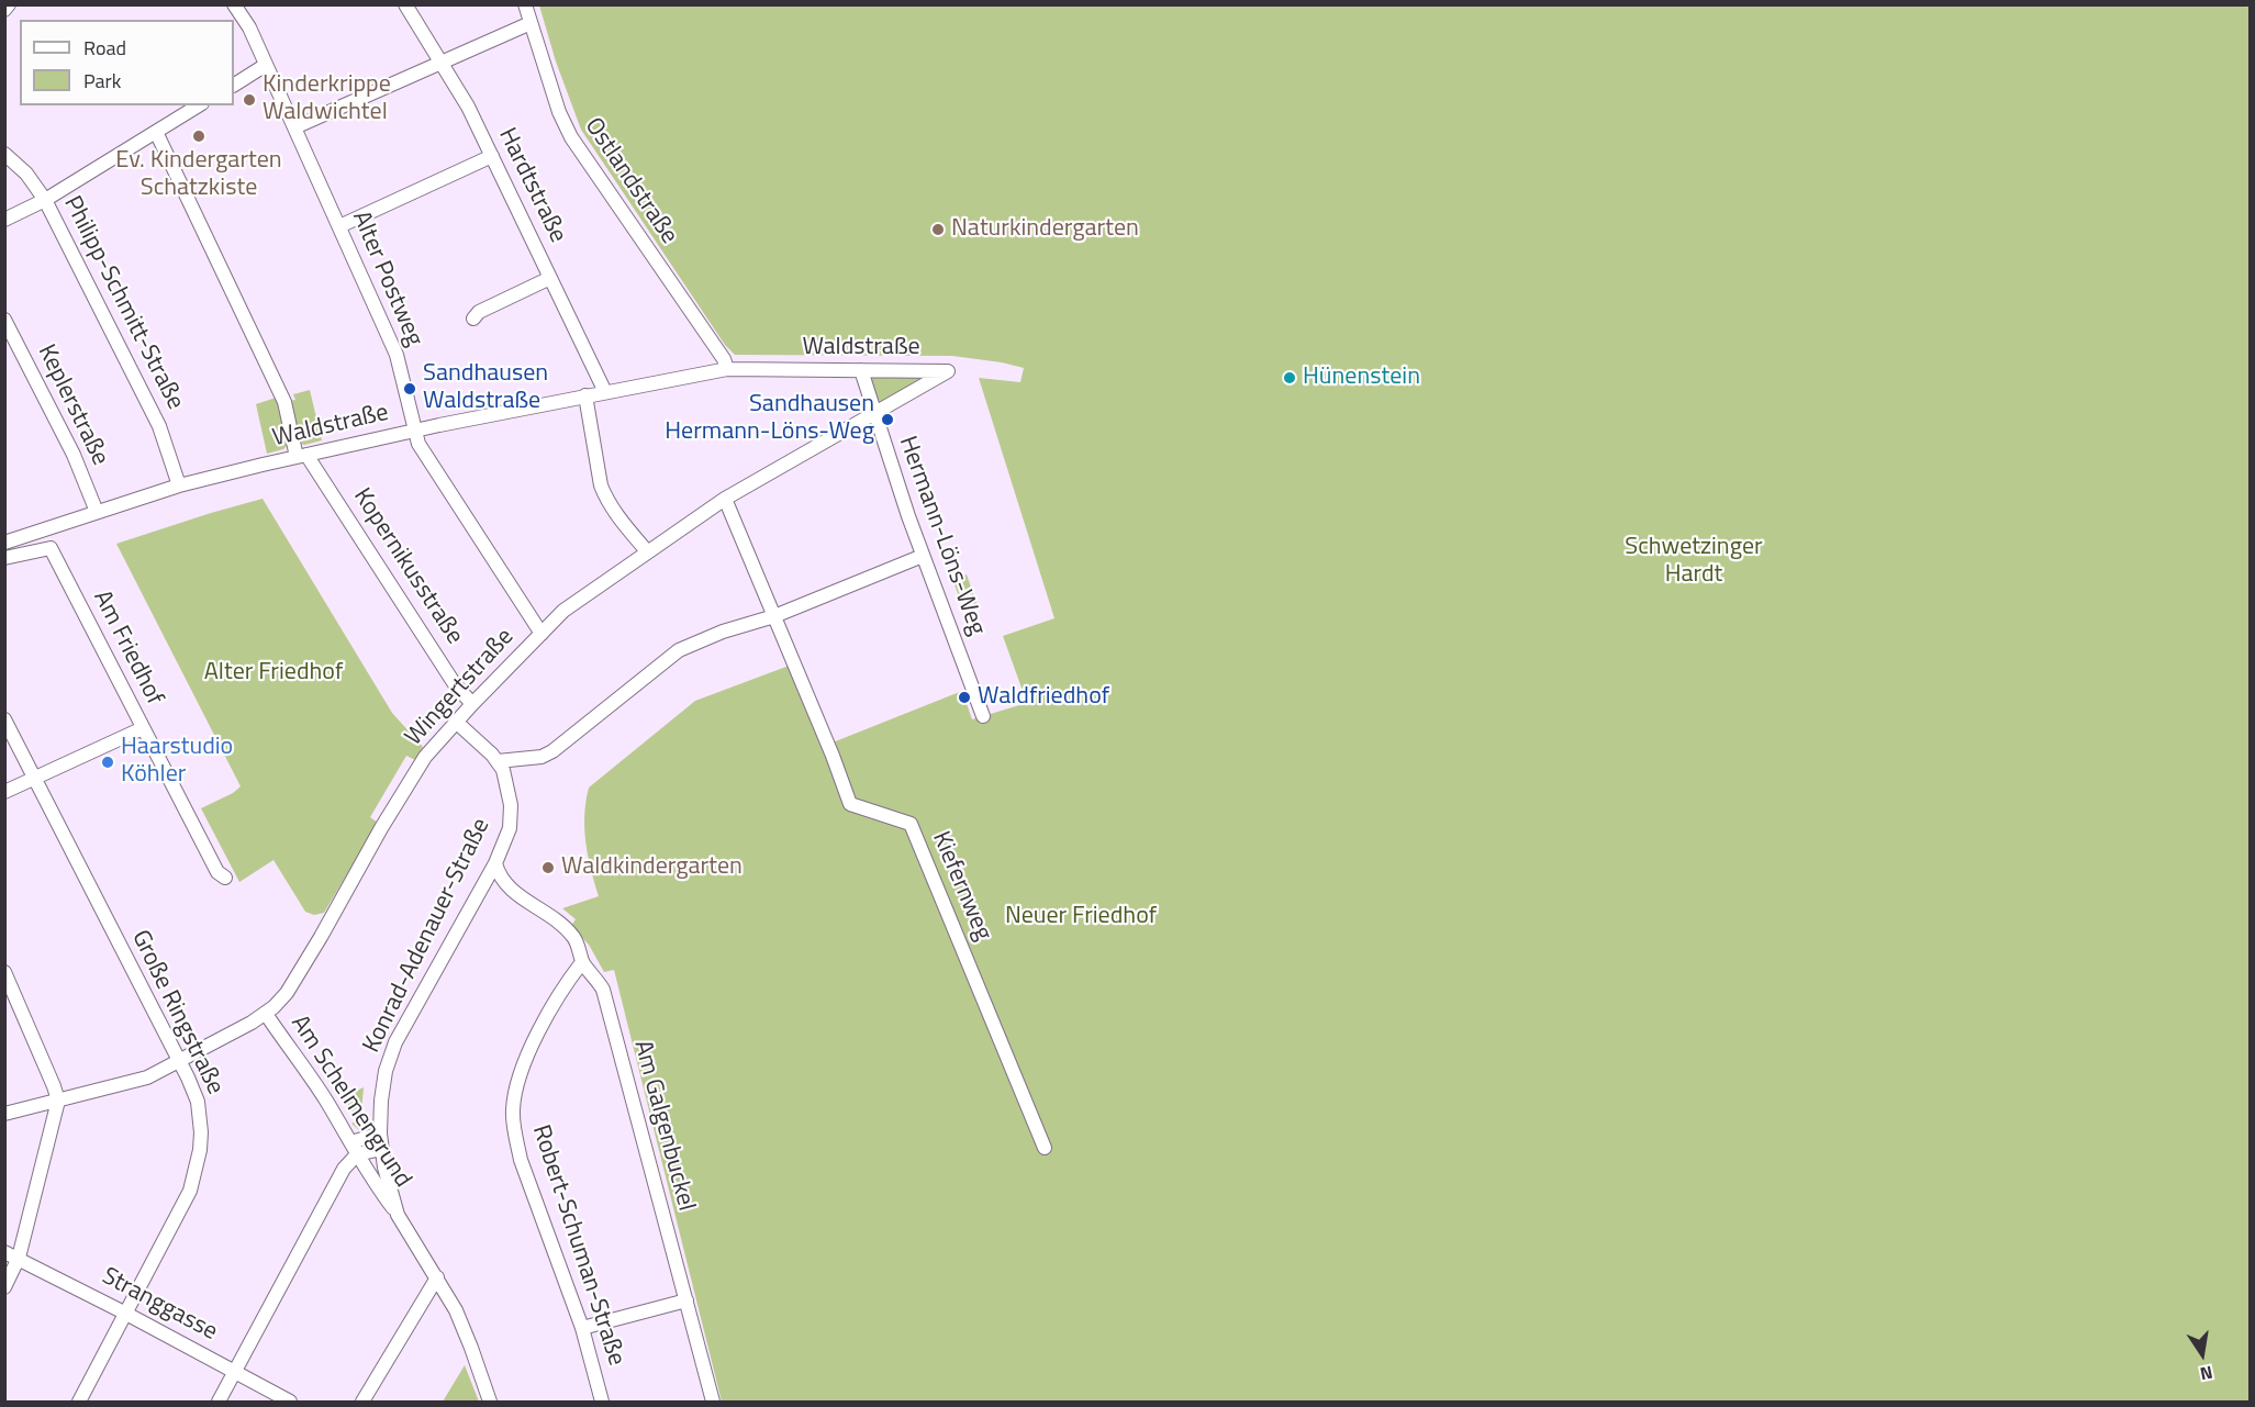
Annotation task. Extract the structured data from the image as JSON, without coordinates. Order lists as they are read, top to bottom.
{
  "streets": {
    "street": [
      "Ostlandstraße",
      "Hardtstraße",
      "Alter Postweg",
      "Philipp-Schmitt-Straße",
      "Waldstraße",
      "Keplerstraße",
      "Hermann-Löns-Weg",
      "Kopernikusstraße",
      "Am Friedhof",
      "Wingertstraße",
      "Kiefernweg",
      "Konrad-Adenauer-Straße",
      "Große Ringstraße",
      "Am Schelmengrund",
      "Am Galgenbuckel",
      "Robert-Schuman-Straße",
      "Stranggasse"
    ]
  },
  "crossings": [
    ["Ostlandstraße", "Waldstraße"],
    ["Hardtstraße", "Waldstraße"],
    ["Alter Postweg", "Waldstraße"],
    ["Alter Postweg", "Wingertstraße"],
    ["Philipp-Schmitt-Straße", "Waldstraße"],
    ["Waldstraße", "Keplerstraße"],
    ["Waldstraße", "Hermann-Löns-Weg"],
    ["Waldstraße", "Kopernikusstraße"],
    ["Waldstraße", "Wingertstraße"],
    ["Hermann-Löns-Weg", "Wingertstraße"],
    ["Kopernikusstraße", "Wingertstraße"],
    ["Wingertstraße", "Kiefernweg"],
    ["Wingertstraße", "Große Ringstraße"],
    ["Wingertstraße", "Am Schelmengrund"],
    ["Konrad-Adenauer-Straße", "Am Schelmengrund"],
    ["Konrad-Adenauer-Straße", "Am Galgenbuckel"],
    ["Große Ringstraße", "Stranggasse"],
    ["Am Galgenbuckel", "Robert-Schuman-Straße"]
  ],
  "parks": ["Schwetzinger Hardt", "Alter Friedhof", "Neuer Friedhof"],
  "places": [
    "Kinderkrippe Waldwichtel",
    "Ev. Kindergarten Schatzkiste",
    "Naturkindergarten",
    "Hünenstein",
    "Sandhausen Waldstraße",
    "Sandhausen Hermann-Löns-Weg",
    "Waldfriedhof",
    "Haarstudio Köhler",
    "Waldkindergarten"
  ],
  "legend": ["Road", "Park"],
  "north": "bottom"
}
